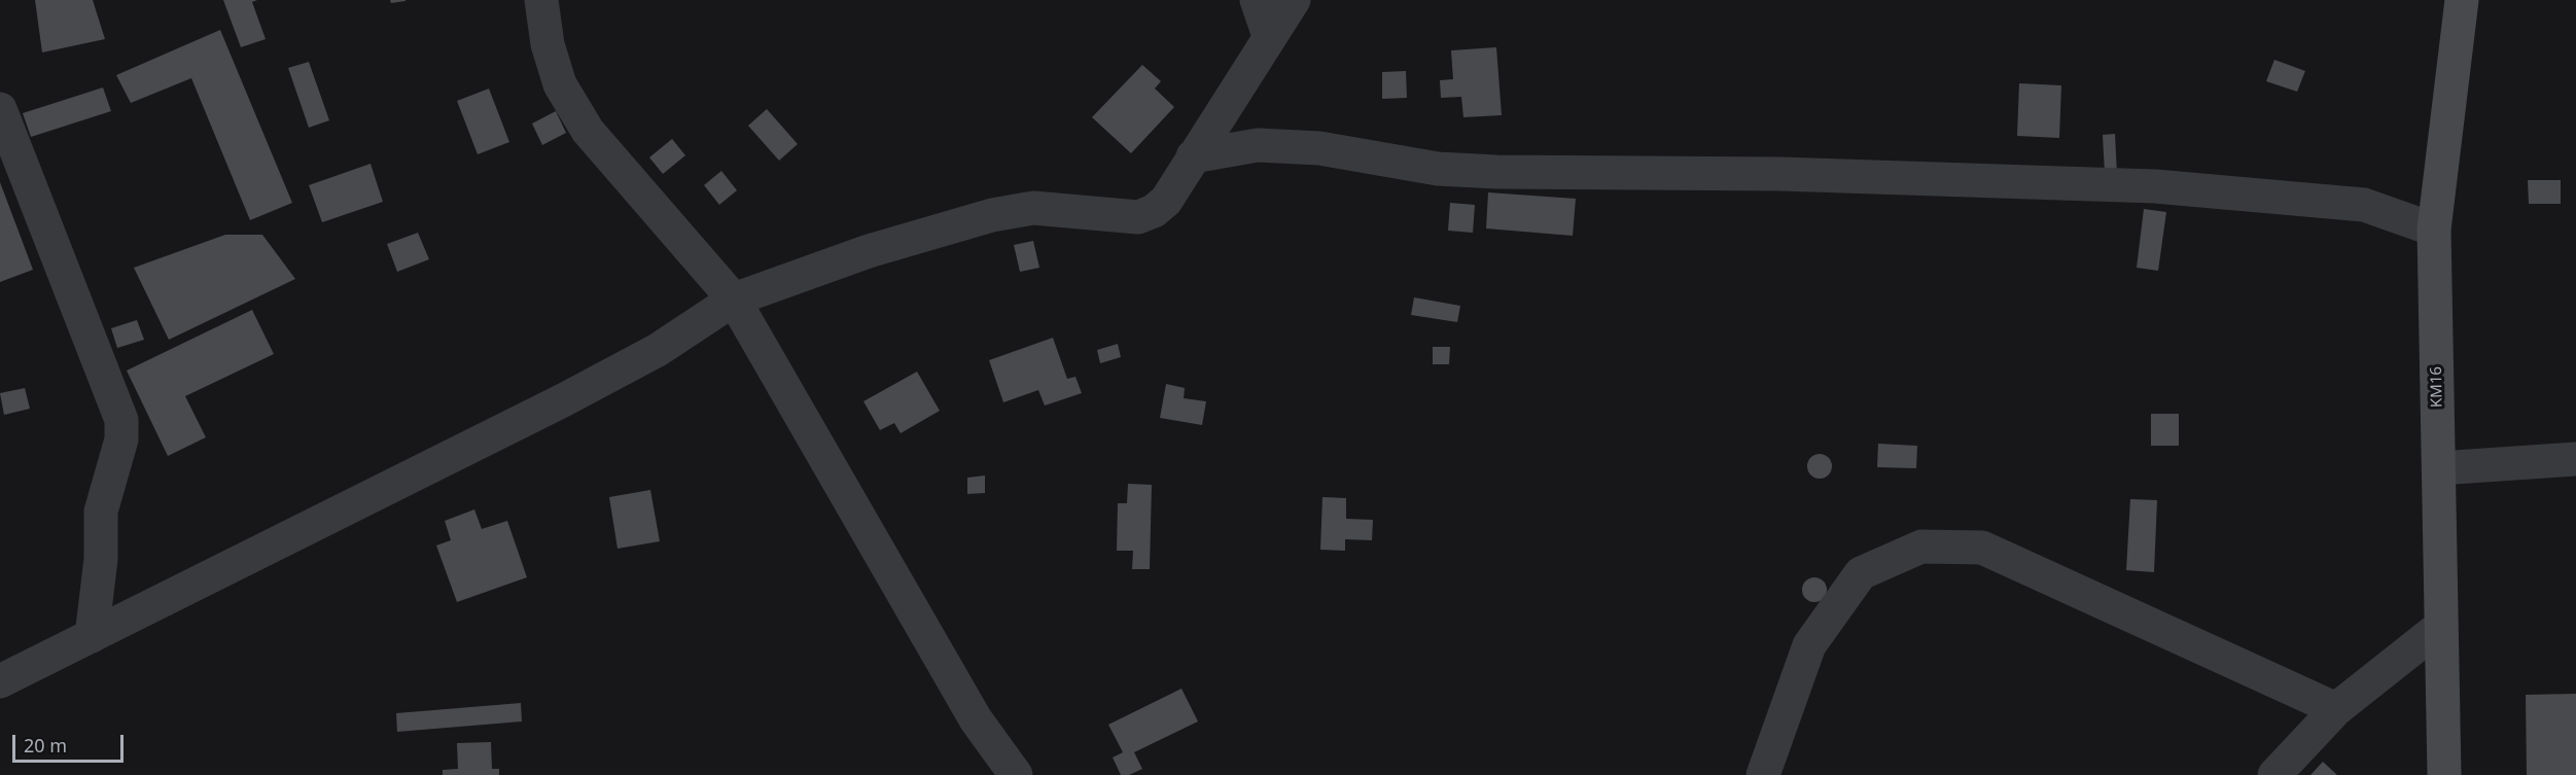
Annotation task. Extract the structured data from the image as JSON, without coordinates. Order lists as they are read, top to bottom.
{
  "streets": {
    "street": ["KM16"]
  },
  "scale_bar": "20 m"
}
